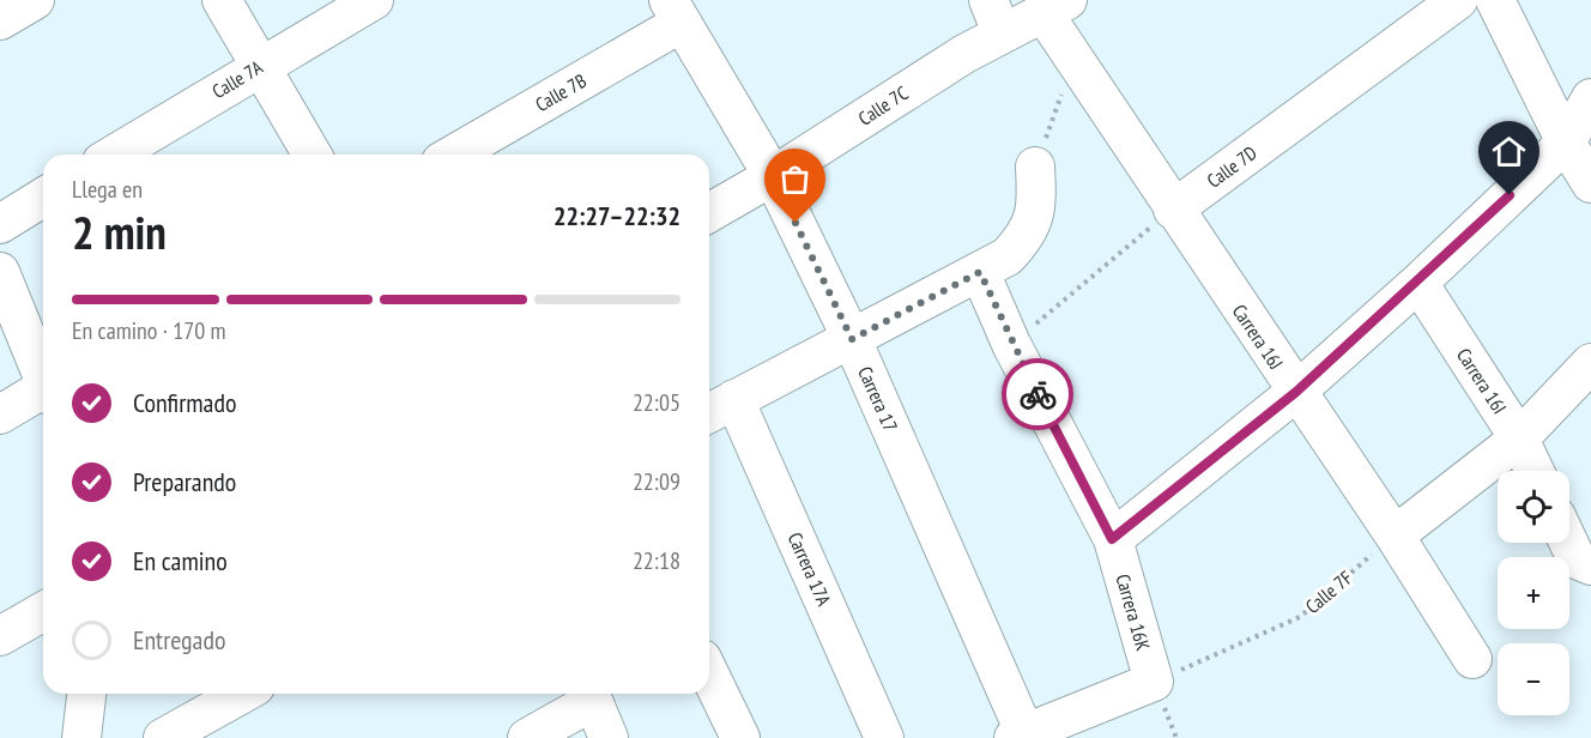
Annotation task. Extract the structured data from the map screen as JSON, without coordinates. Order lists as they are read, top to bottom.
{
  "streets": {
    "street": [
      "Calle 7A",
      "Calle 7B",
      "Calle 7C",
      "Calle 7D",
      "Carrera 16J",
      "Carrera 16I",
      "Carrera 17",
      "Carrera 17A",
      "Carrera 16K"
    ],
    "path": ["Calle 7F"]
  },
  "crossings": [
    ["Calle 7B", "Carrera 17"],
    ["Calle 7C", "Carrera 16J"],
    ["Calle 7C", "Carrera 17"],
    ["Calle 7D", "Carrera 16J"],
    ["Carrera 16J", "Calle 7F"],
    ["Calle 7F", "Carrera 16K"]
  ],
  "page": {
    "heading": ["2 min", "Llega en", "22:27–22:32"],
    "bar": "En camino · 170 m",
    "list": [
      ["Confirmado", "22:05"],
      ["Preparando", "22:09"],
      ["En camino", "22:18"],
      "Entregado"
    ],
    "map_buttons": ["+", "−"]
  }
}
